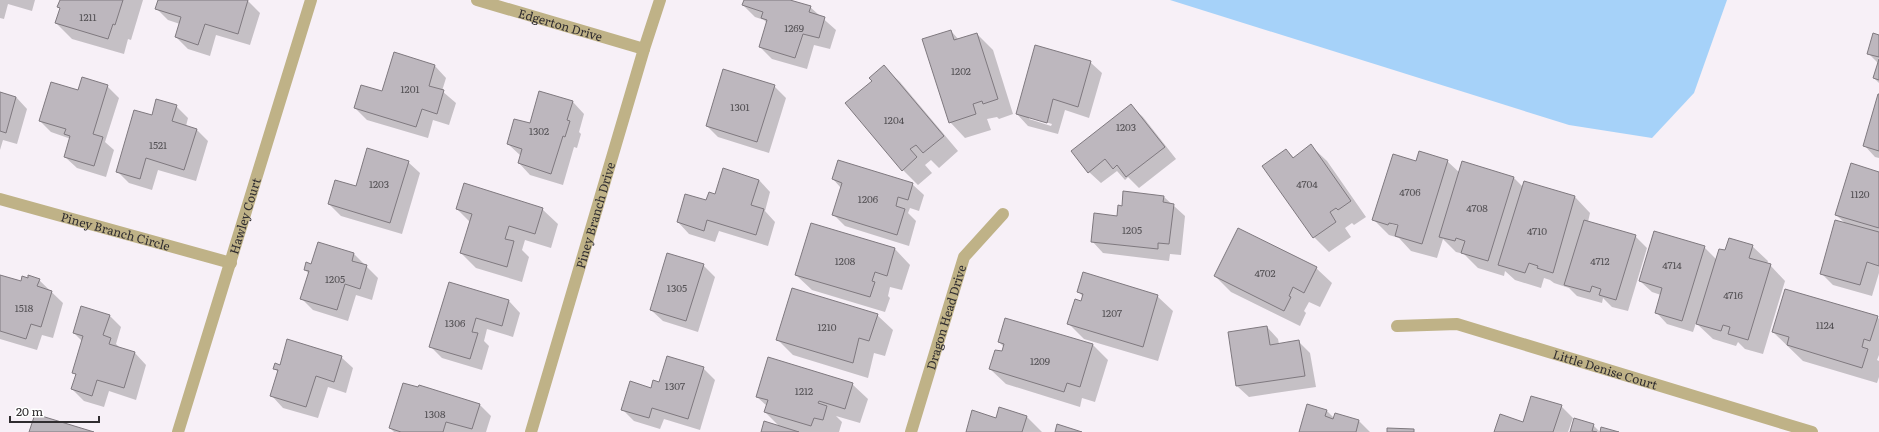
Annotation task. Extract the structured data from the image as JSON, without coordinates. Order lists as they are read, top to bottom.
{
  "streets": {
    "street": [
      "Edgerton Drive",
      "Hawley Court",
      "Piney Branch Drive",
      "Piney Branch Circle",
      "Dragon Head Drive",
      "Little Denise Court"
    ]
  },
  "crossings": [
    ["Edgerton Drive", "Piney Branch Drive"],
    ["Hawley Court", "Piney Branch Circle"]
  ],
  "house_numbers": [
    "1211",
    "1269",
    "1202",
    "1201",
    "1301",
    "1204",
    "1203",
    "1302",
    "1521",
    "1203",
    "4704",
    "4706",
    "1120",
    "1206",
    "4708",
    "1205",
    "4710",
    "1208",
    "4712",
    "4714",
    "4702",
    "1205",
    "1305",
    "4716",
    "1518",
    "1207",
    "1306",
    "1124",
    "1210",
    "1209",
    "1307",
    "1212",
    "1308"
  ],
  "scale_bar": "20 m"
}
